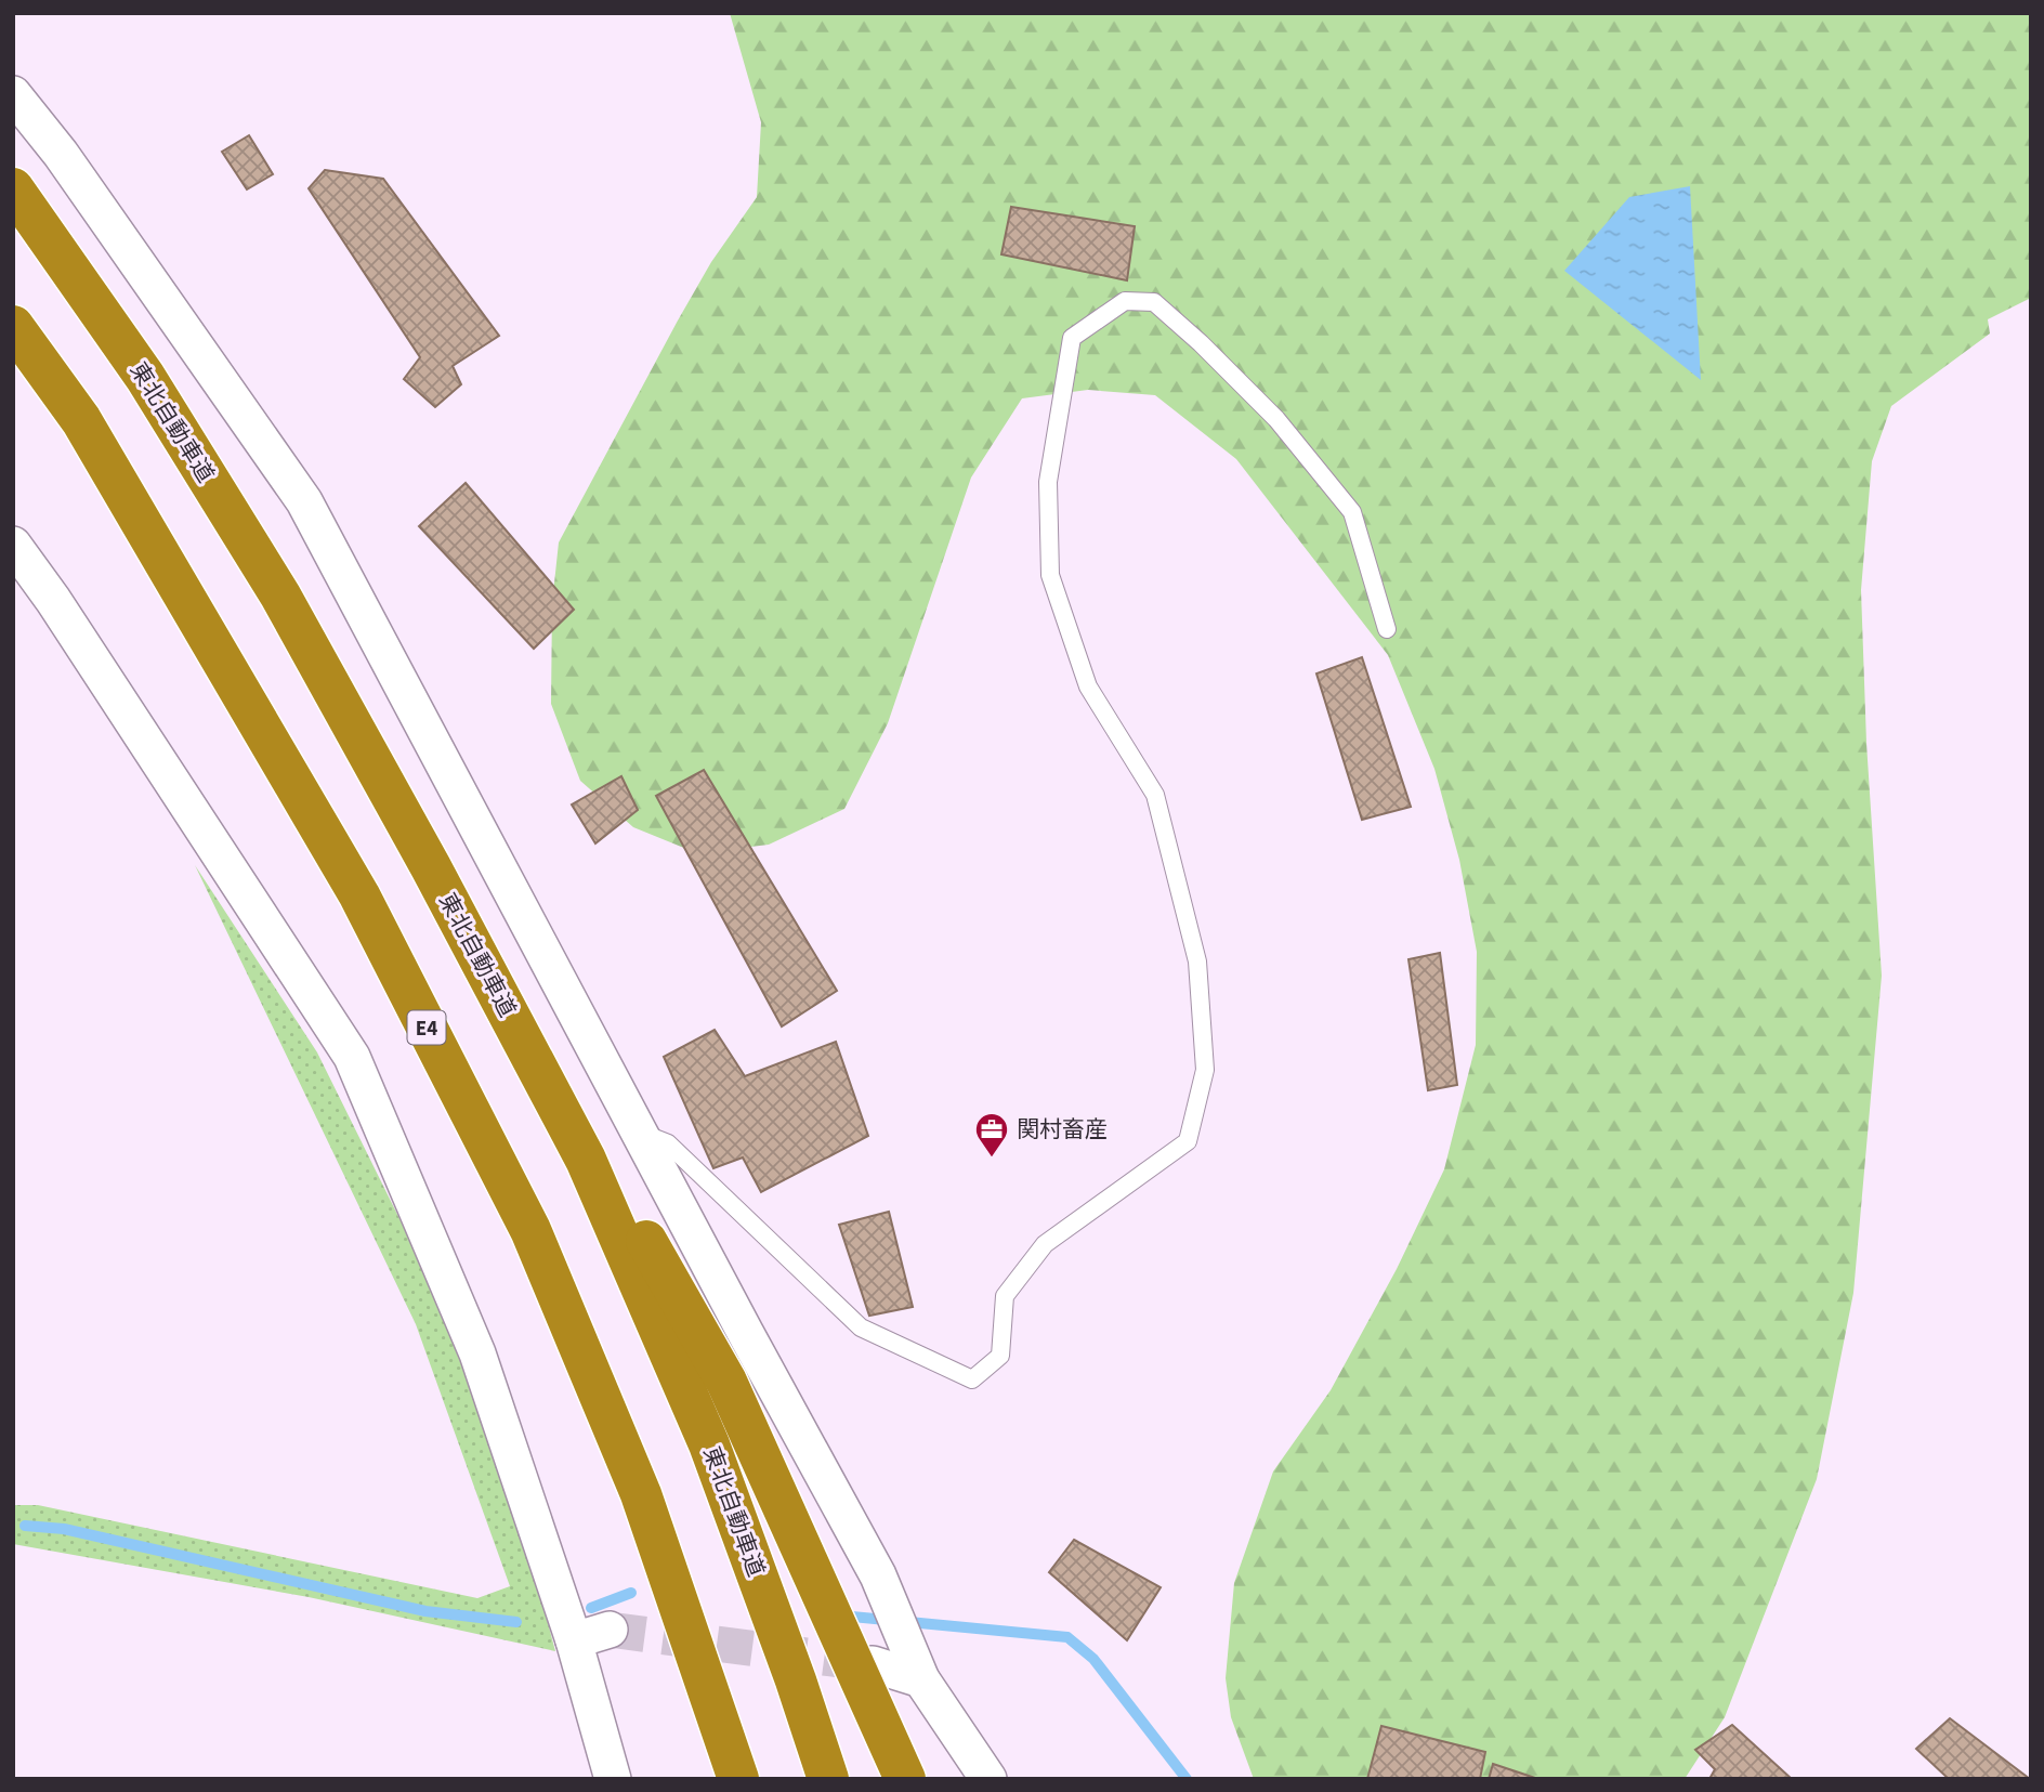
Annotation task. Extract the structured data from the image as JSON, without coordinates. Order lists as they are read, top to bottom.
{
  "streets": {
    "highway": ["東北自動車道", "E4"]
  },
  "places": {
    "office": ["関村畜産"]
  }
}
